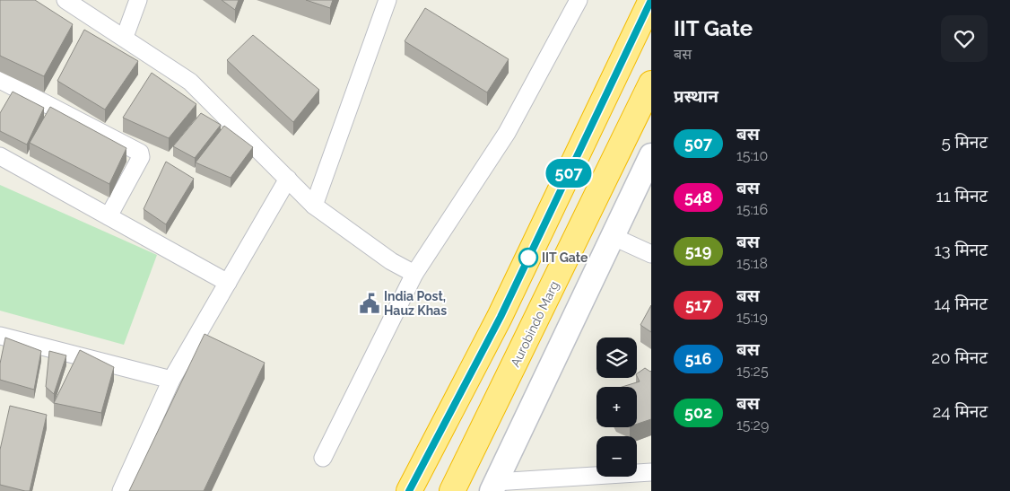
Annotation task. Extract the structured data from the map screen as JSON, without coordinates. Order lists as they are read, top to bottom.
{
  "streets": {
    "highway": ["Aurobindo Marg"]
  },
  "places": {
    "other": ["IIT Gate"],
    "public building": ["India Post, Hauz Khas"]
  },
  "lines": ["bus line 507"],
  "page": {
    "on_map": "507",
    "heading": [
      ["IIT Gate", "बस"],
      "प्रस्थान"
    ],
    "list": [
      {
        "mark": "507",
        "name": "बस",
        "note": "15:10",
        "value": "5 मिनट"
      },
      {
        "mark": "548",
        "name": "बस",
        "note": "15:16",
        "value": "11 मिनट"
      },
      {
        "mark": "519",
        "name": "बस",
        "note": "15:18",
        "value": "13 मिनट"
      },
      {
        "mark": "517",
        "name": "बस",
        "note": "15:19",
        "value": "14 मिनट"
      },
      {
        "mark": "516",
        "name": "बस",
        "note": "15:25",
        "value": "20 मिनट"
      },
      {
        "mark": "502",
        "name": "बस",
        "note": "15:29",
        "value": "24 मिनट"
      }
    ],
    "map_buttons": ["+", "−"]
  }
}
